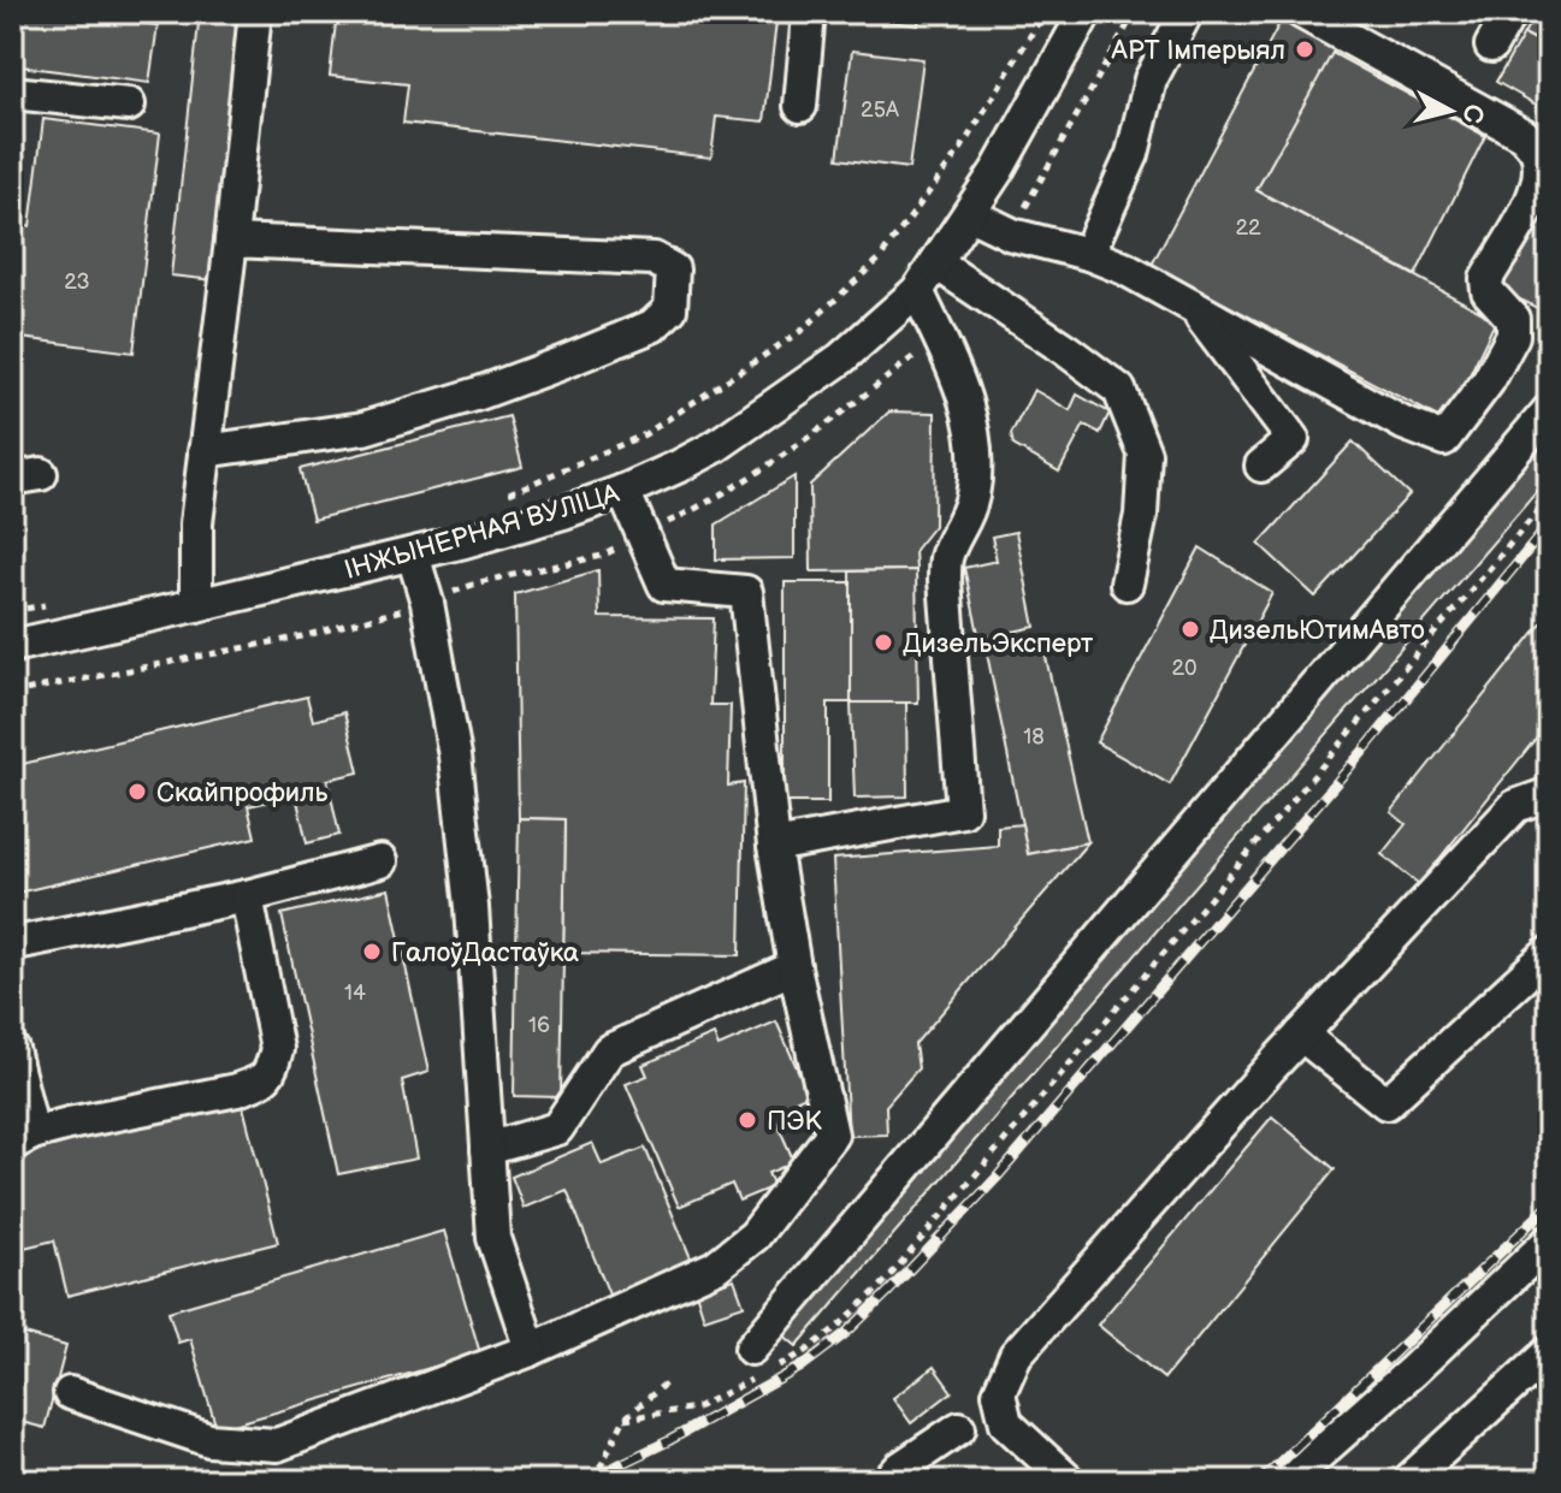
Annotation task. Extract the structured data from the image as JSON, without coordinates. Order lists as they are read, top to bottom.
{
  "streets": {
    "street": ["ІНЖЫНЕРНАЯ ВУЛІЦА"]
  },
  "places": [
    "АРТ Імперыял",
    "ДизельЮтимАвто",
    "ДизельЭксперт",
    "Скайпрофиль",
    "ГалоўДастаўка",
    "ПЭК"
  ],
  "house_numbers": [
    "25А",
    "22",
    "23",
    "20",
    "18",
    "14",
    "16"
  ],
  "north": "right"
}
